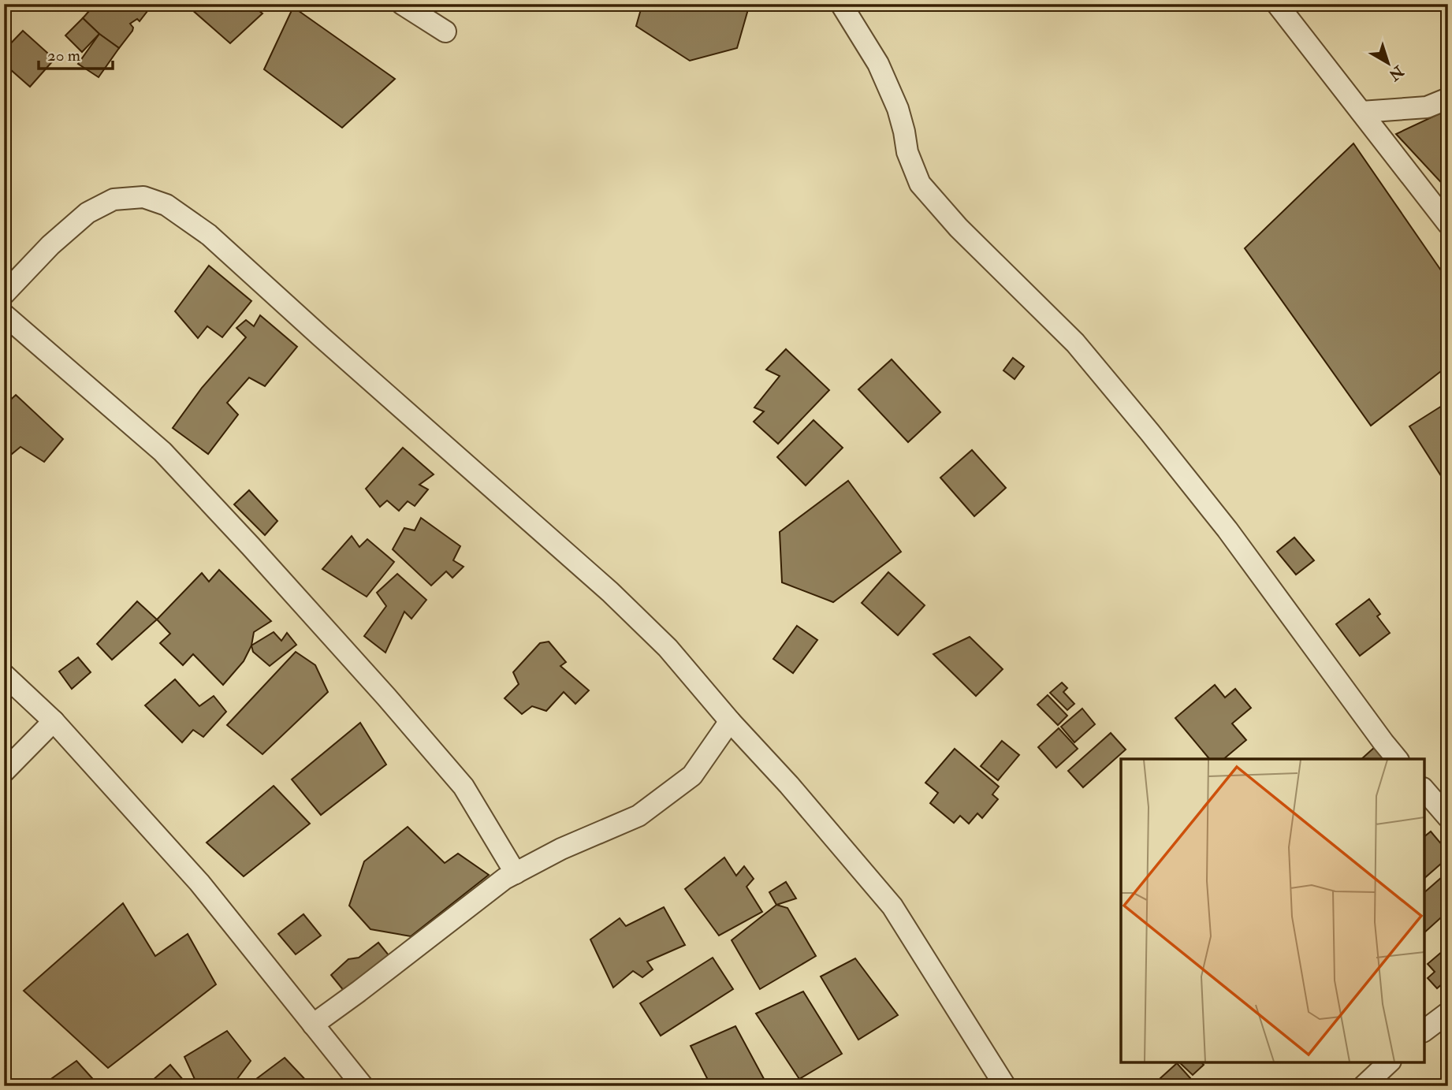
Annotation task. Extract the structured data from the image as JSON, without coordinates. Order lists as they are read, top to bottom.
{
  "scale_bar": "20 m",
  "north": "bottom right"
}
